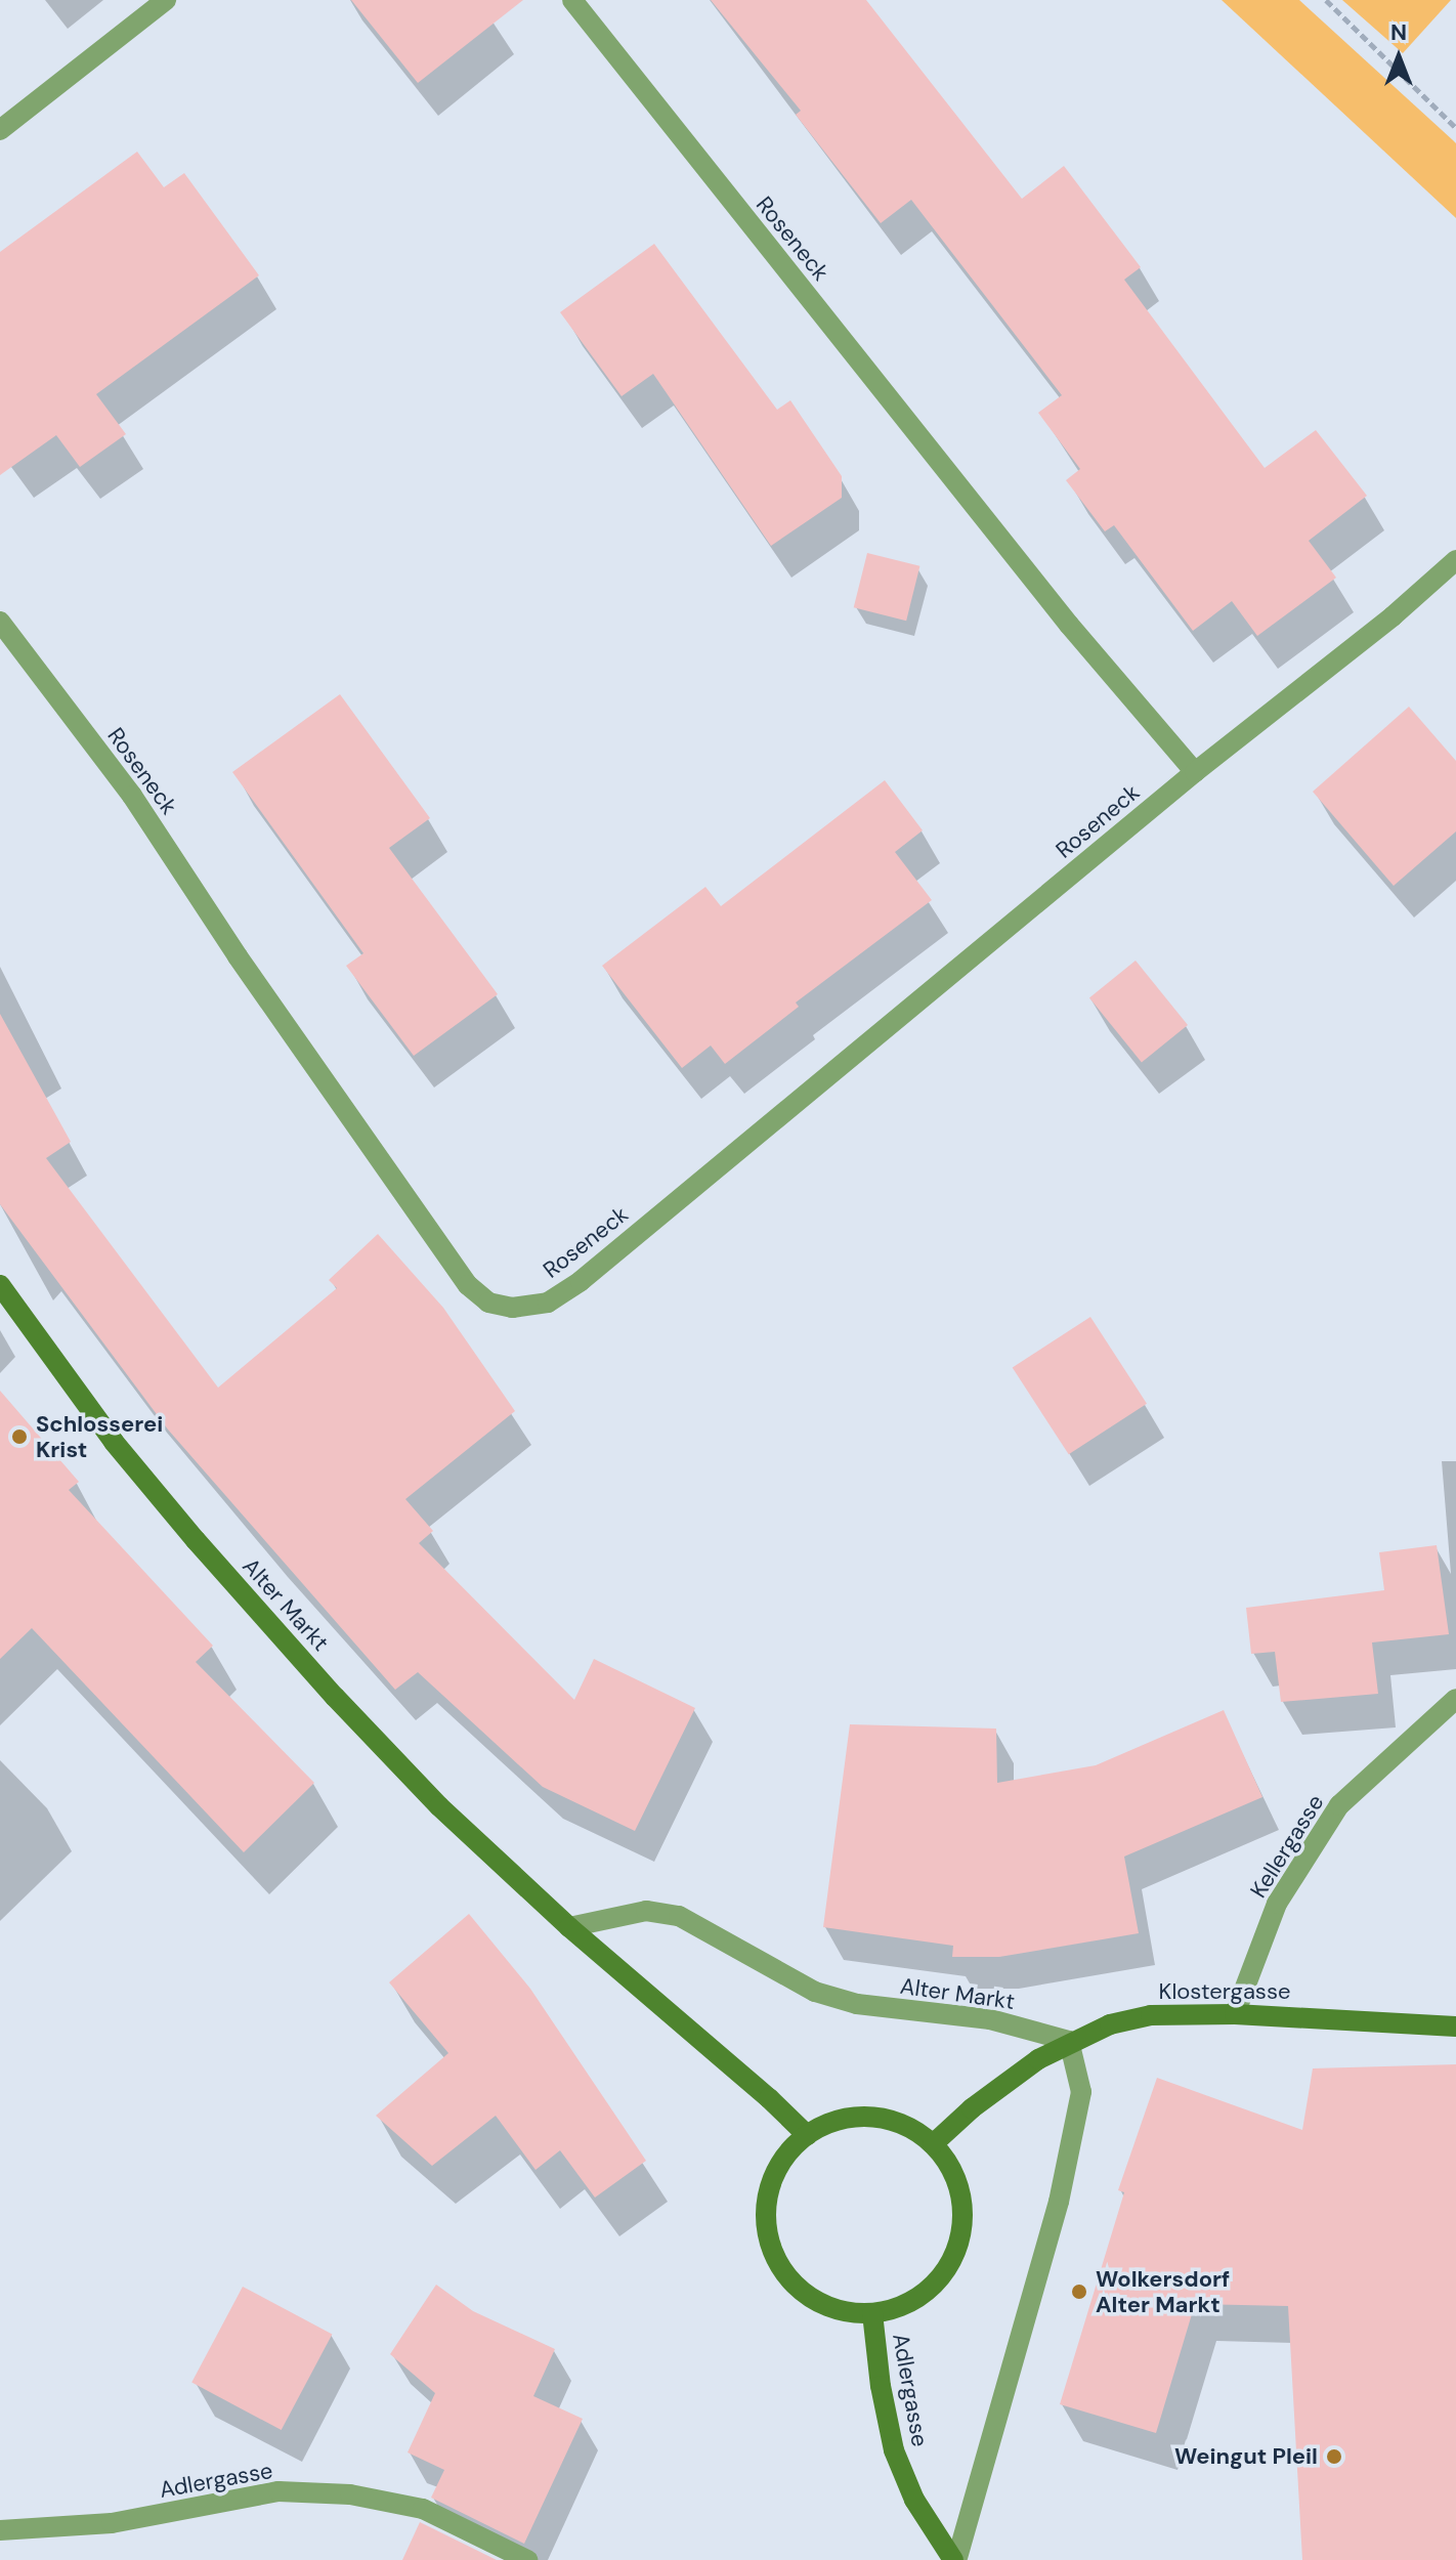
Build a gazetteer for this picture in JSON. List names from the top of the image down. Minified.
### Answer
{"streets":{"main road":["Alter Markt","Klostergasse","Adlergasse"],"street":["Roseneck","Kellergasse"]},"crossings":[["Alter Markt","Klostergasse"],["Alter Markt","Adlergasse"],["Kellergasse","Klostergasse"],["Klostergasse","Adlergasse"]],"places":["Schlosserei Krist","Wolkersdorf Alter Markt","Weingut Pleil"],"north":"top"}
